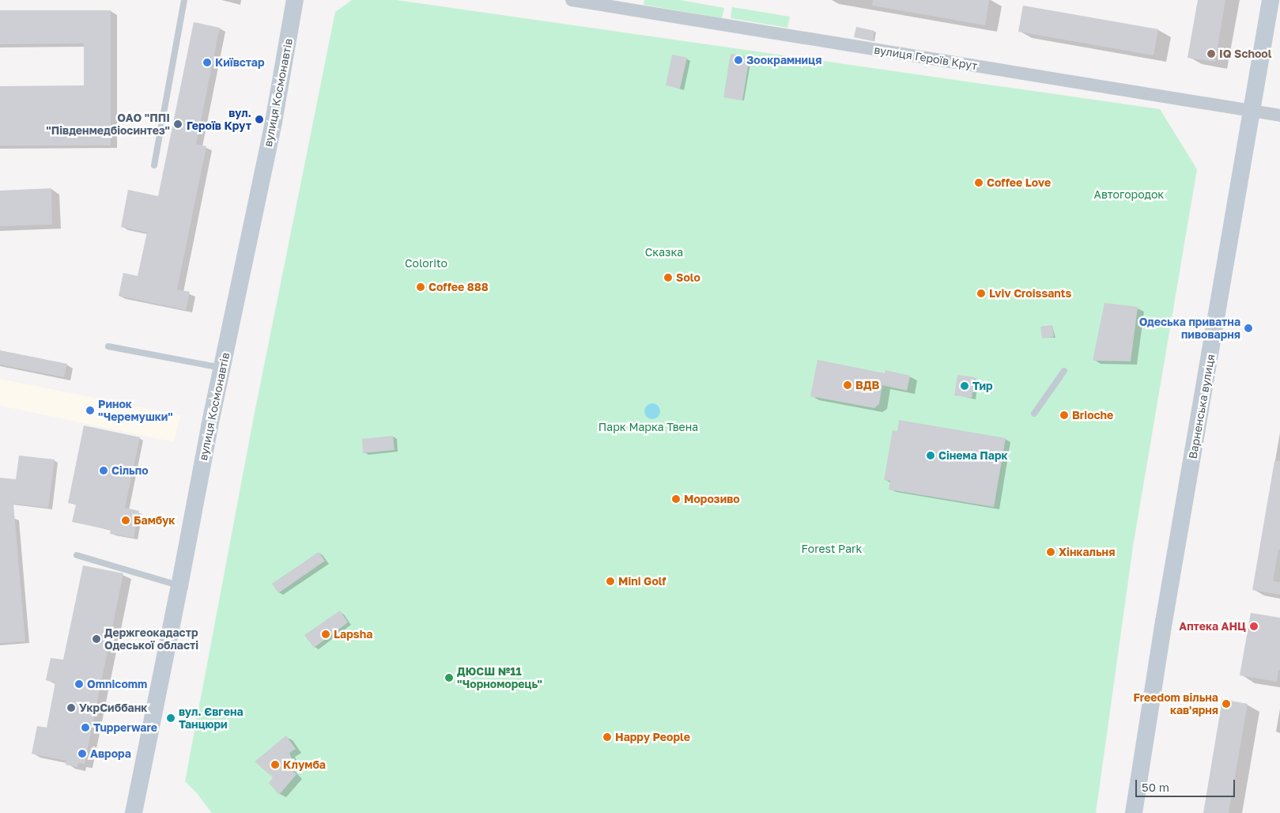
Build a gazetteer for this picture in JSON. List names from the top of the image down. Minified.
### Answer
{"streets":{"main road":["вулиця Космонавтів","Варненська вулиця"],"street":["вулиця Героїв Крут"]},"crossings":[["вулиця Героїв Крут","Варненська вулиця"]],"parks":["Автогородок","Сказка","Colorito","Парк Марка Твена","Forest Park"],"places":["IQ School","Зоокрамниця","Київстар","вул. Героїв Крут","ОАО \"ППІ \"Південмедбіосинтез\"","Coffee Love","Solo","Coffee 888","Lviv Croissants","Одеська приватна пивоварня","ВДВ","Тир","Ринок \"Черемушки\"","Brioche","Сінема Парк","Сільпо","Морозиво","Бамбук","Хінкальня","Mini Golf","Аптека АНЦ","Lapsha","Держгеокадастр Одеської області","ДЮСШ №11 \"Чорноморець\"","Omnicomm","Freedom вільна кав'ярня","УкрСиббанк","вул. Євгена Танцюри","Tupperware","Happy People","Аврора","Клумба"],"scale_bar":"50 m"}
